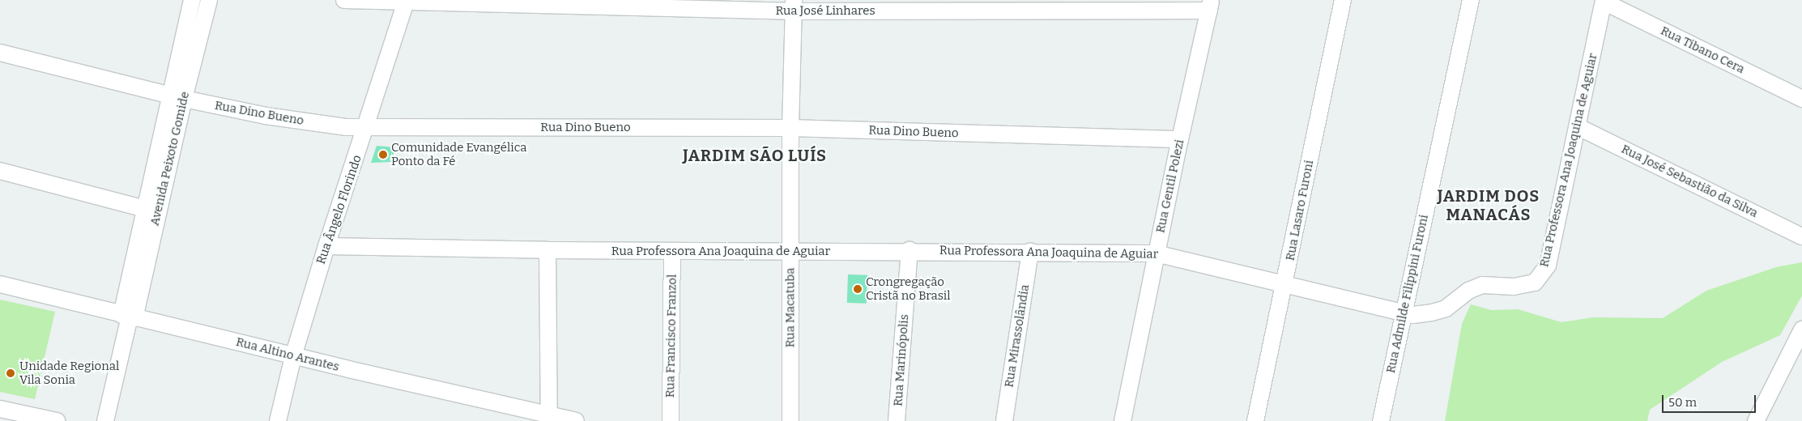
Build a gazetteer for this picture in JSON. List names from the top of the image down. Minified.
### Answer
{"streets":{"street":["Rua José Linhares","Rua Tibano Cera","Rua Dino Bueno","Avenida Peixoto Gomide","Rua Professora Ana Joaquina de Aguiar","Rua José Sebastião da Silva","Rua Gentil Polezi","Rua Ângelo Florindo","Rua Lasaro Furoni","Rua Admilde Filippini Furoni","Rua Macatuba","Rua Francisco Franzol","Rua Mirassolândia","Rua Altino Arantes","Rua Marinópolis"]},"crossings":[["Rua José Linhares","Rua Gentil Polezi"],["Rua José Linhares","Rua Ângelo Florindo"],["Rua José Linhares","Rua Macatuba"],["Rua Tibano Cera","Rua Professora Ana Joaquina de Aguiar"],["Rua Dino Bueno","Avenida Peixoto Gomide"],["Rua Dino Bueno","Rua Gentil Polezi"],["Rua Dino Bueno","Rua Ângelo Florindo"],["Rua Dino Bueno","Rua Macatuba"],["Avenida Peixoto Gomide","Rua Altino Arantes"],["Rua Professora Ana Joaquina de Aguiar","Rua José Sebastião da Silva"],["Rua Professora Ana Joaquina de Aguiar","Rua Gentil Polezi"],["Rua Professora Ana Joaquina de Aguiar","Rua Ângelo Florindo"],["Rua Professora Ana Joaquina de Aguiar","Rua Lasaro Furoni"],["Rua Professora Ana Joaquina de Aguiar","Rua Admilde Filippini Furoni"],["Rua Professora Ana Joaquina de Aguiar","Rua Macatuba"],["Rua Professora Ana Joaquina de Aguiar","Rua Francisco Franzol"],["Rua Professora Ana Joaquina de Aguiar","Rua Mirassolândia"],["Rua Professora Ana Joaquina de Aguiar","Rua Marinópolis"],["Rua Ângelo Florindo","Rua Altino Arantes"]],"districts":["JARDIM SÃO LUÍS","JARDIM DOS MANACÁS"],"places":["Comunidade Evangélica Ponto da Fé","Crongregação Cristã no Brasil","Unidade Regional Vila Sonia"],"scale_bar":"50 m"}
